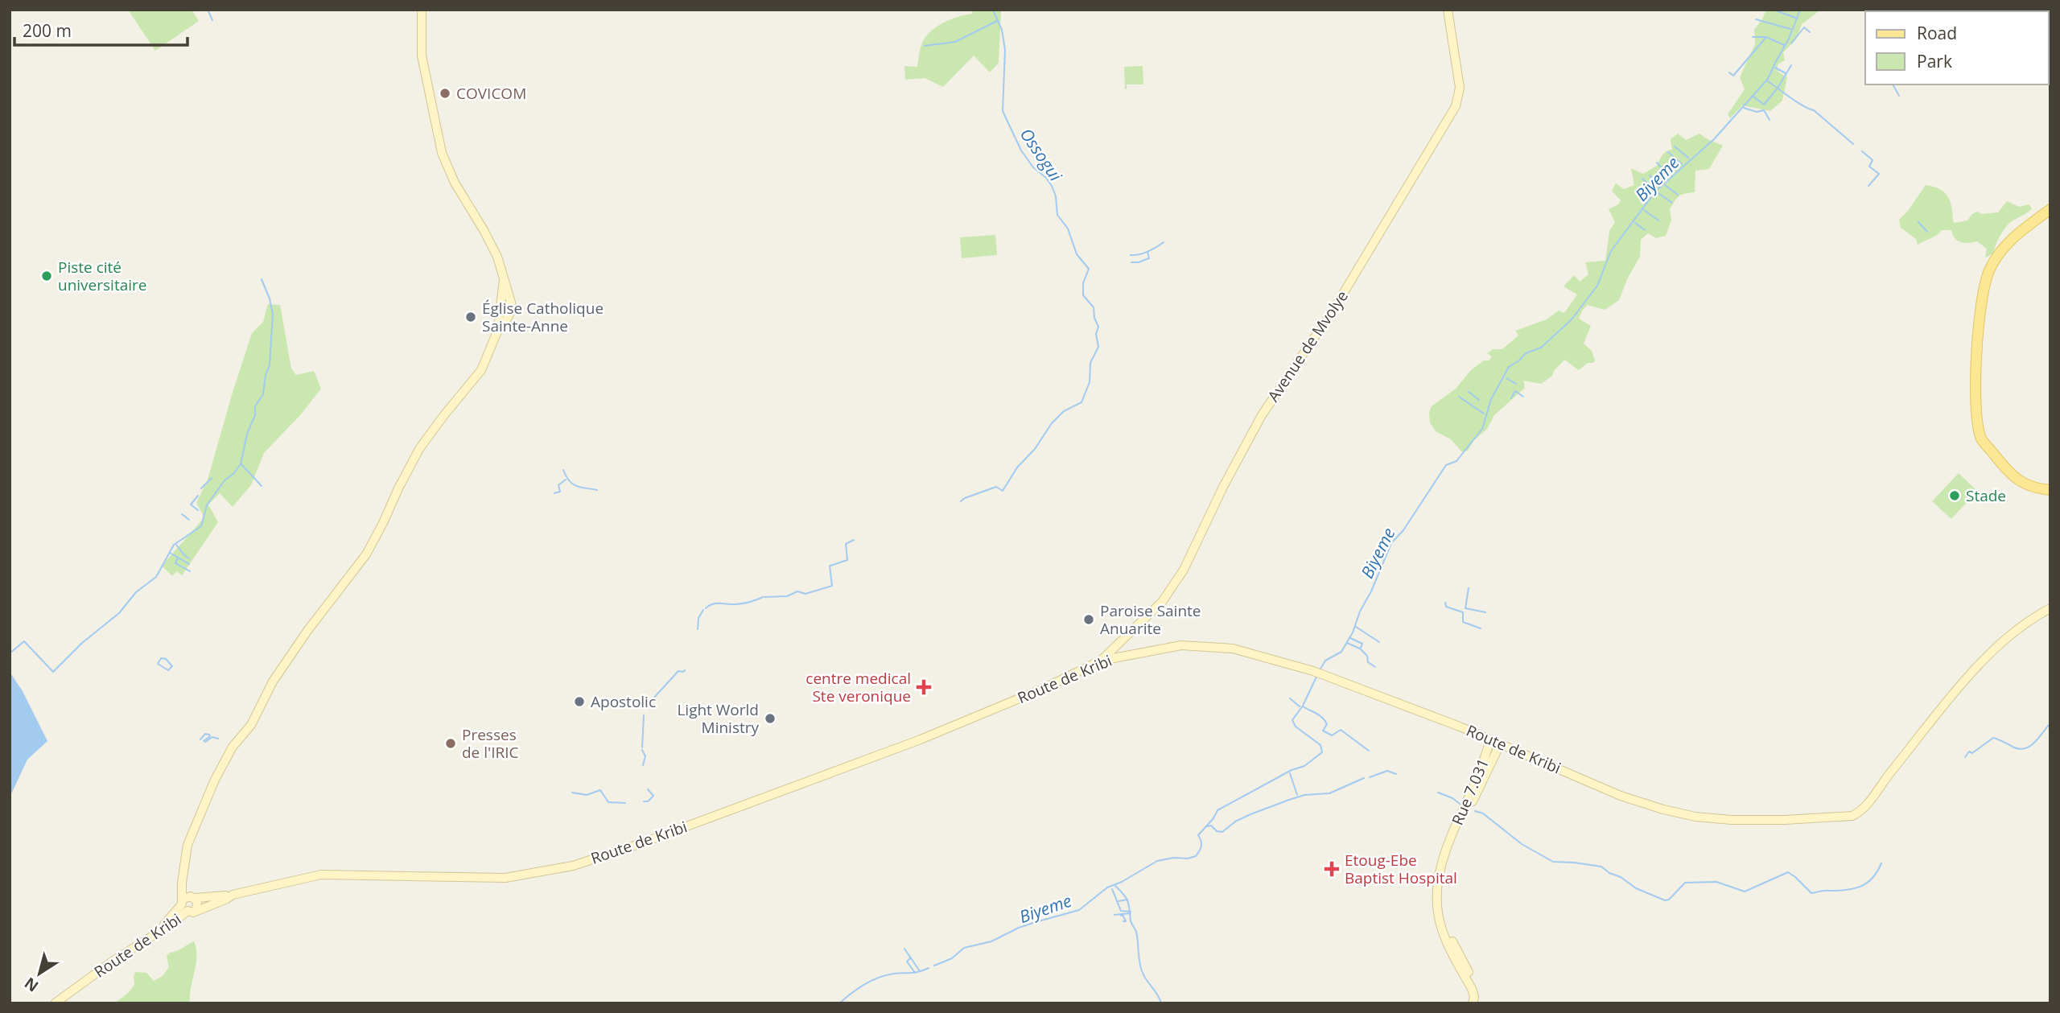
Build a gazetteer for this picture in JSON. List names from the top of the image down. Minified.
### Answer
{"streets":{"main road":["Avenue de Mvolye","Route de Kribi","Rue 7.031"]},"crossings":[["Avenue de Mvolye","Route de Kribi"],["Route de Kribi","Rue 7.031"]],"water":["Ossogui","Biyeme"],"places":{"other":["COVICOM","Piste cité universitaire","Église Catholique Sainte-Anne","Stade","Paroise Sainte Anuarite","Apostolic","Light World Ministry","Presses de l'IRIC"],"health":["centre medical Ste veronique","Etoug-Ebe Baptist Hospital"]},"legend":["Road","Park"],"scale_bar":"200 m","north":"bottom left"}
